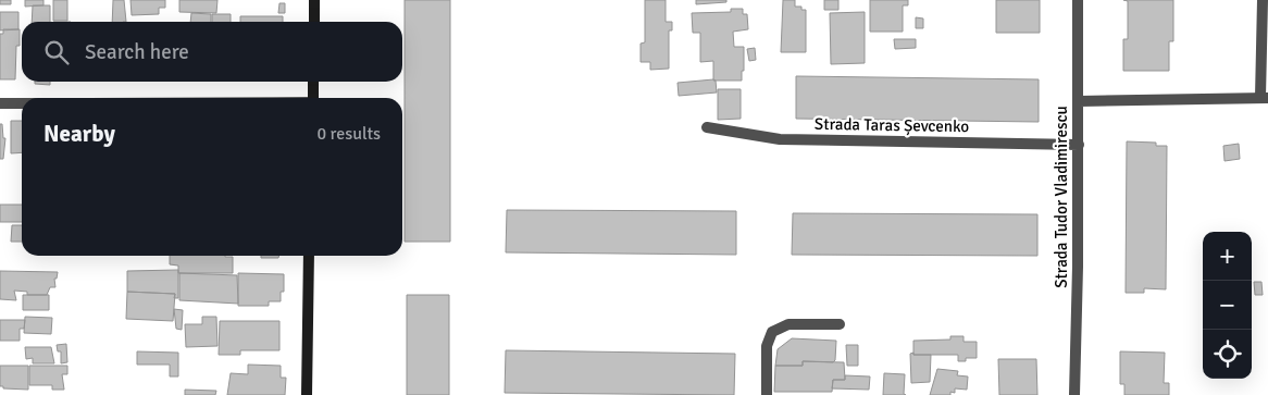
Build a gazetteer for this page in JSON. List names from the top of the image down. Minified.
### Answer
{"streets":{"street":["Strada Taras Șevcenko","Strada Tudor Vladimirescu"]},"crossings":[["Strada Taras Șevcenko","Strada Tudor Vladimirescu"]],"page":{"search":"Search here","heading":["Nearby","0 results"],"map_buttons":["+","−"]}}
